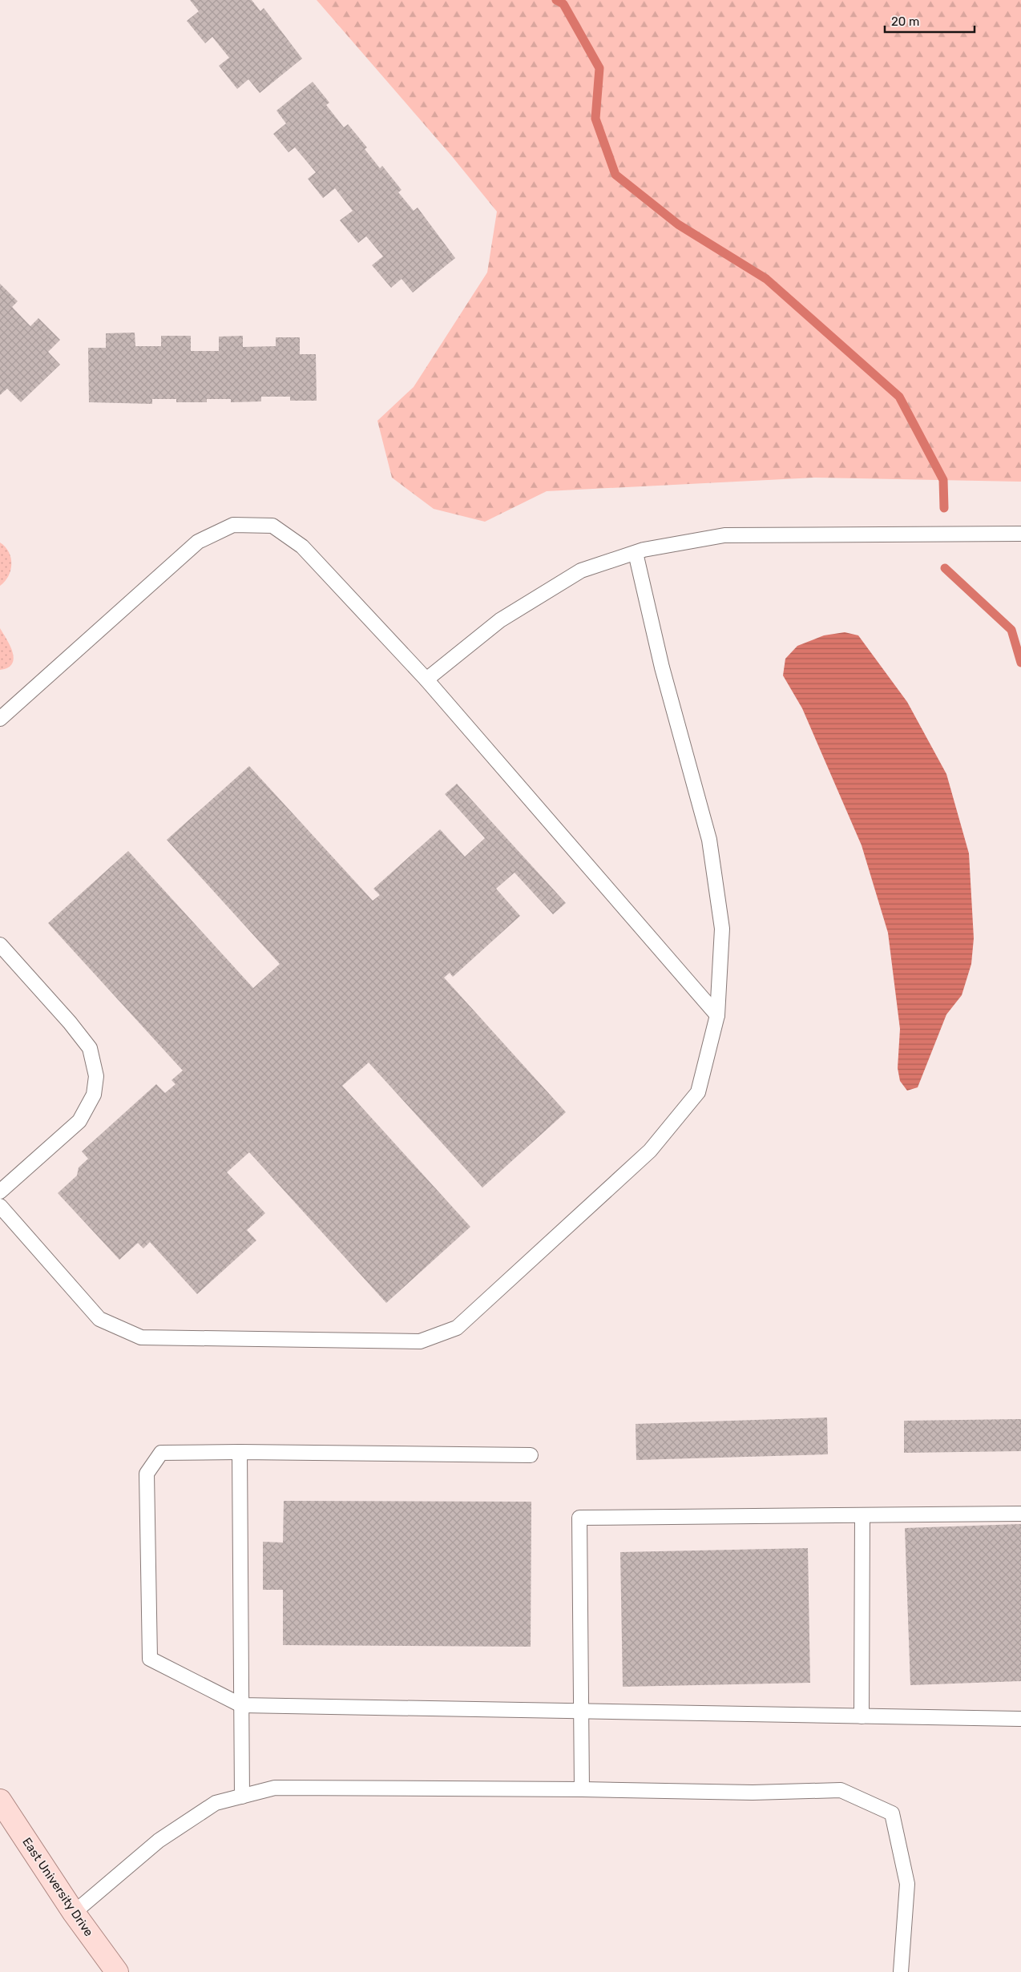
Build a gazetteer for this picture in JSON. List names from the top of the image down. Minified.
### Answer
{"streets":{"main road":["East University Drive"]},"scale_bar":"20 m"}
